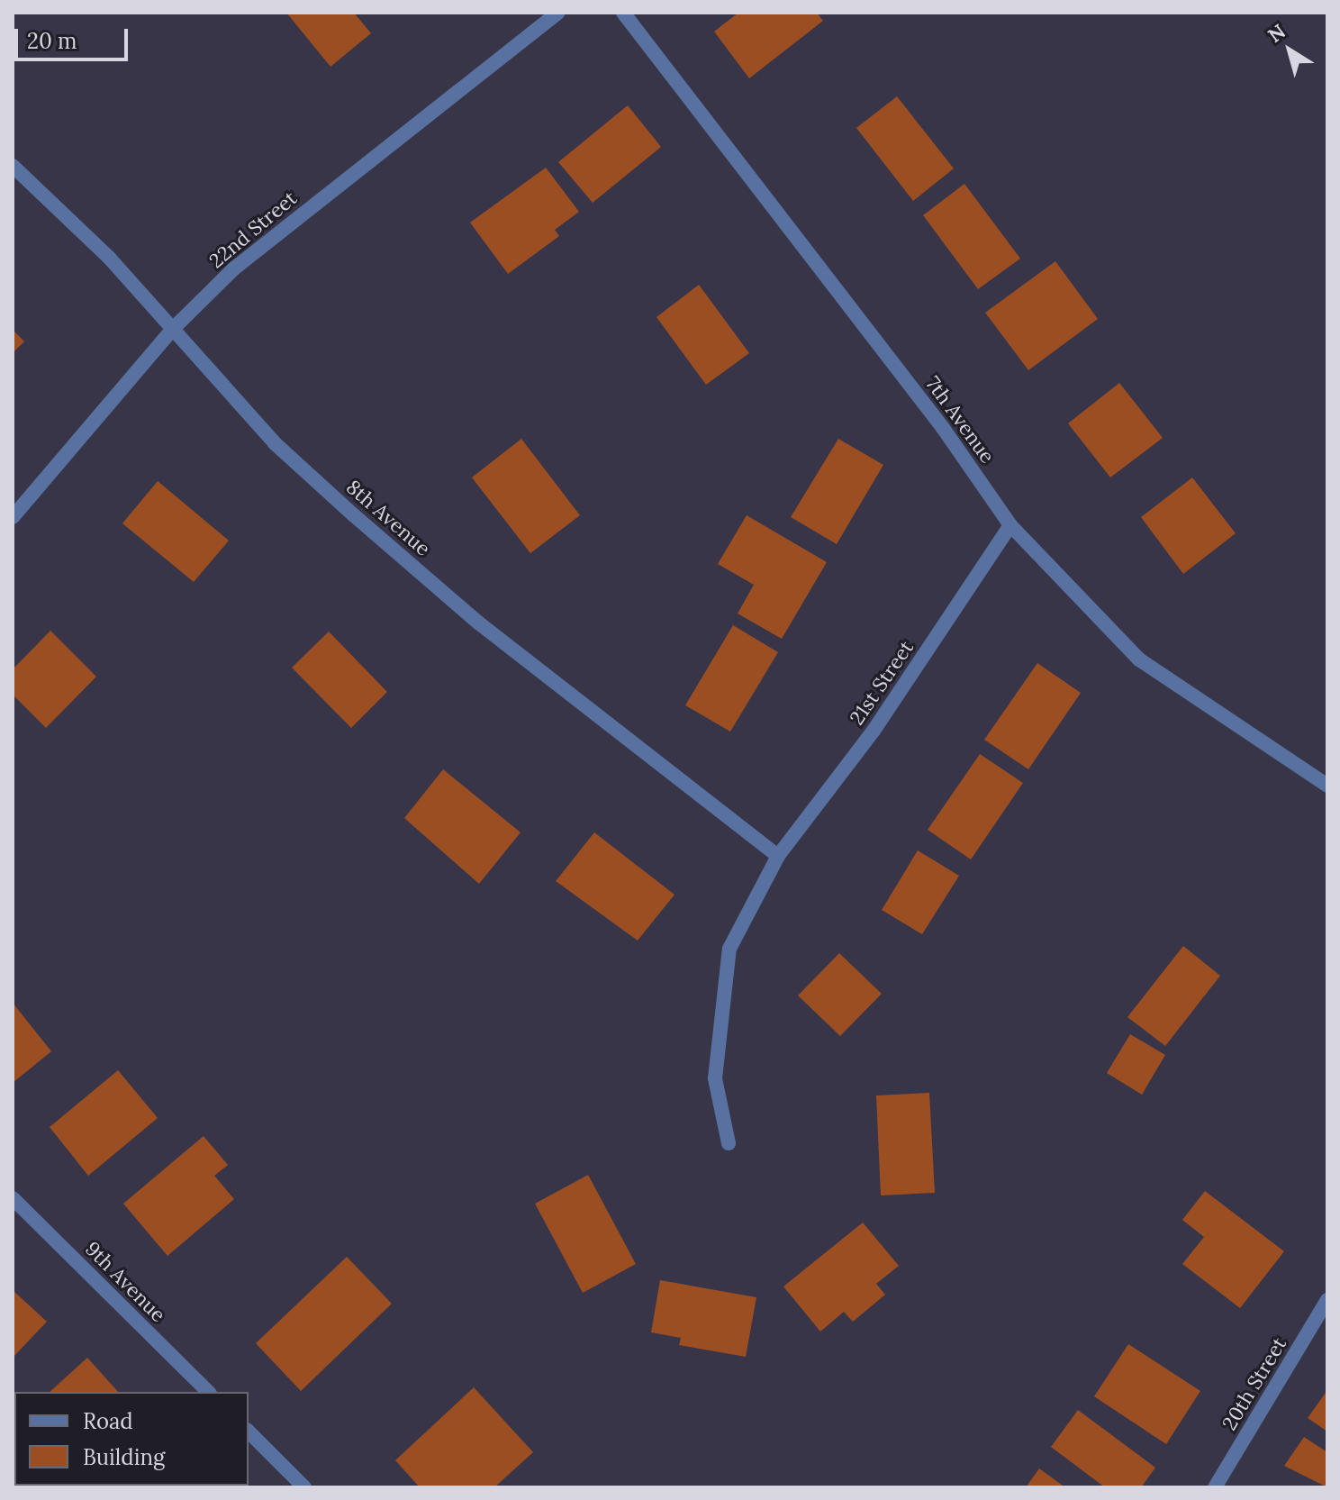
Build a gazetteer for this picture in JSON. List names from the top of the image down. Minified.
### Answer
{"streets":{"street":["22nd Street","7th Avenue","8th Avenue","21st Street","9th Avenue","20th Street"]},"crossings":[["22nd Street","8th Avenue"],["7th Avenue","21st Street"],["8th Avenue","21st Street"]],"legend":["Road","Building"],"scale_bar":"20 m","north":"top left"}
